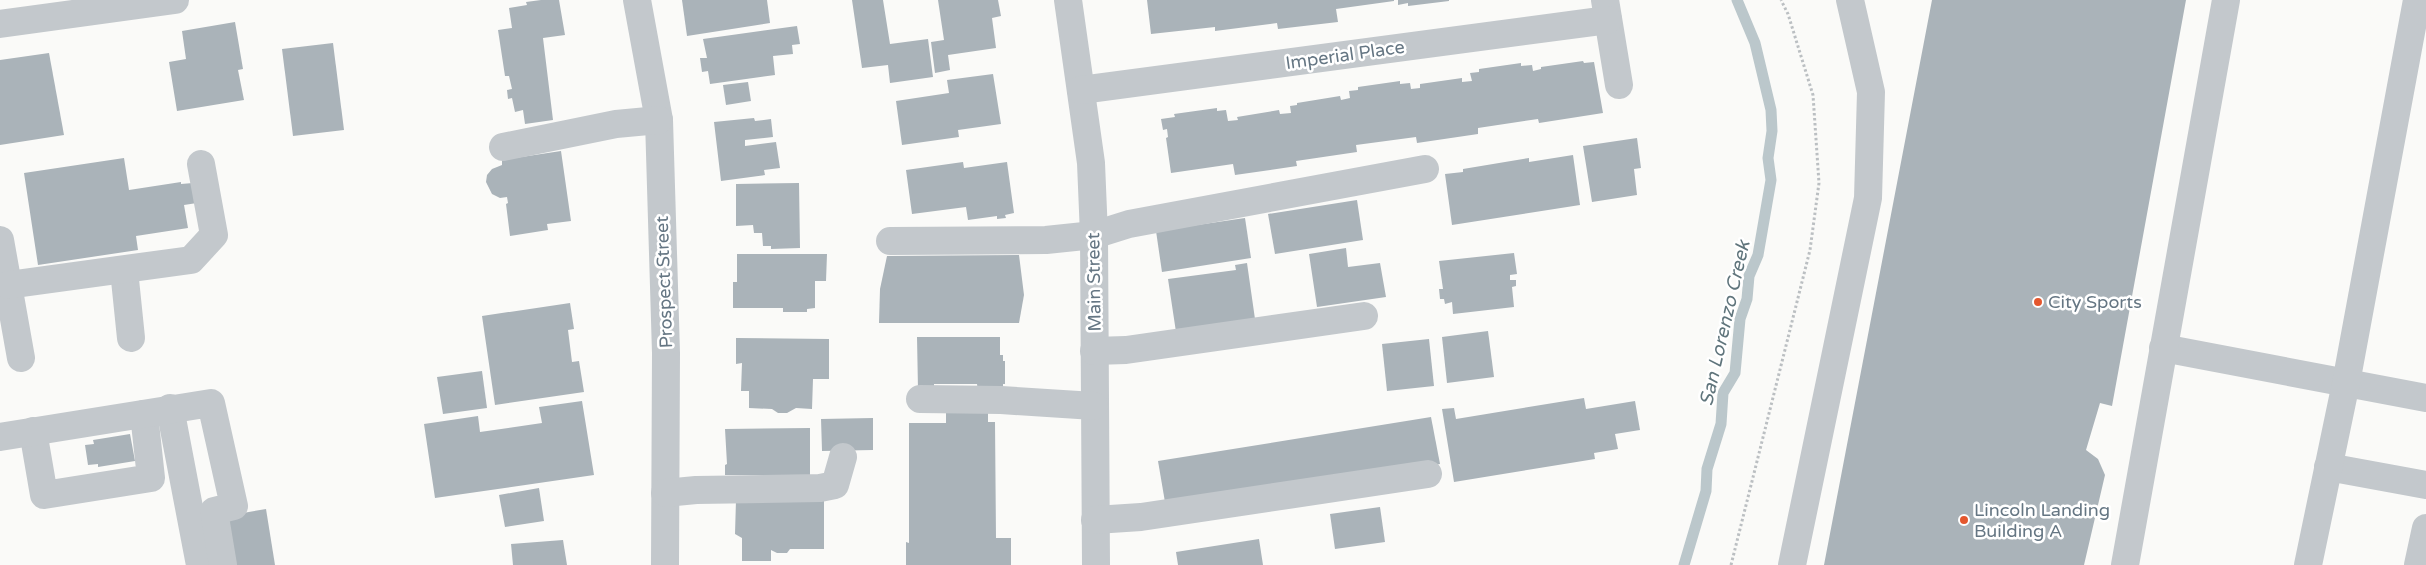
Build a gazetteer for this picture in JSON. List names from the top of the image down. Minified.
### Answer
{"streets":{"street":["Imperial Place","Prospect Street","Main Street"]},"crossings":[["Imperial Place","Main Street"]],"water":["San Lorenzo Creek"],"places":["City Sports","Lincoln Landing Building A"]}
